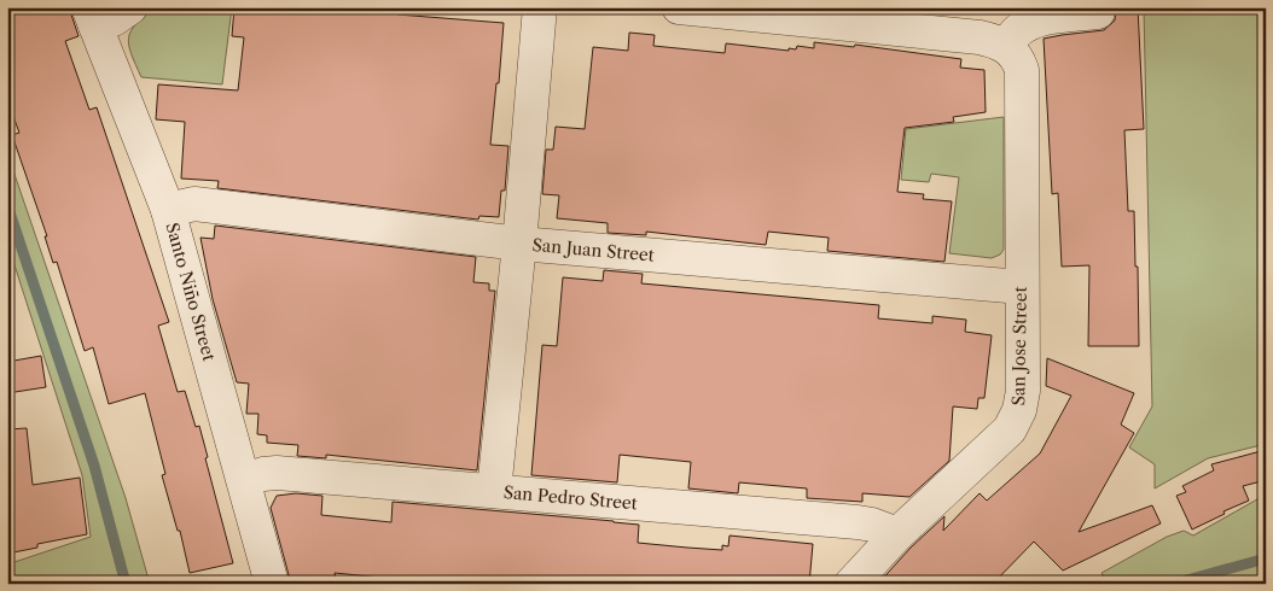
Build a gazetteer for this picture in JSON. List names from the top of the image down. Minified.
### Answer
{"streets":{"street":["San Juan Street","Santo Niño Street","San Jose Street","San Pedro Street"]},"crossings":[["San Juan Street","Santo Niño Street"],["San Juan Street","San Jose Street"],["Santo Niño Street","San Pedro Street"],["San Jose Street","San Pedro Street"]]}
